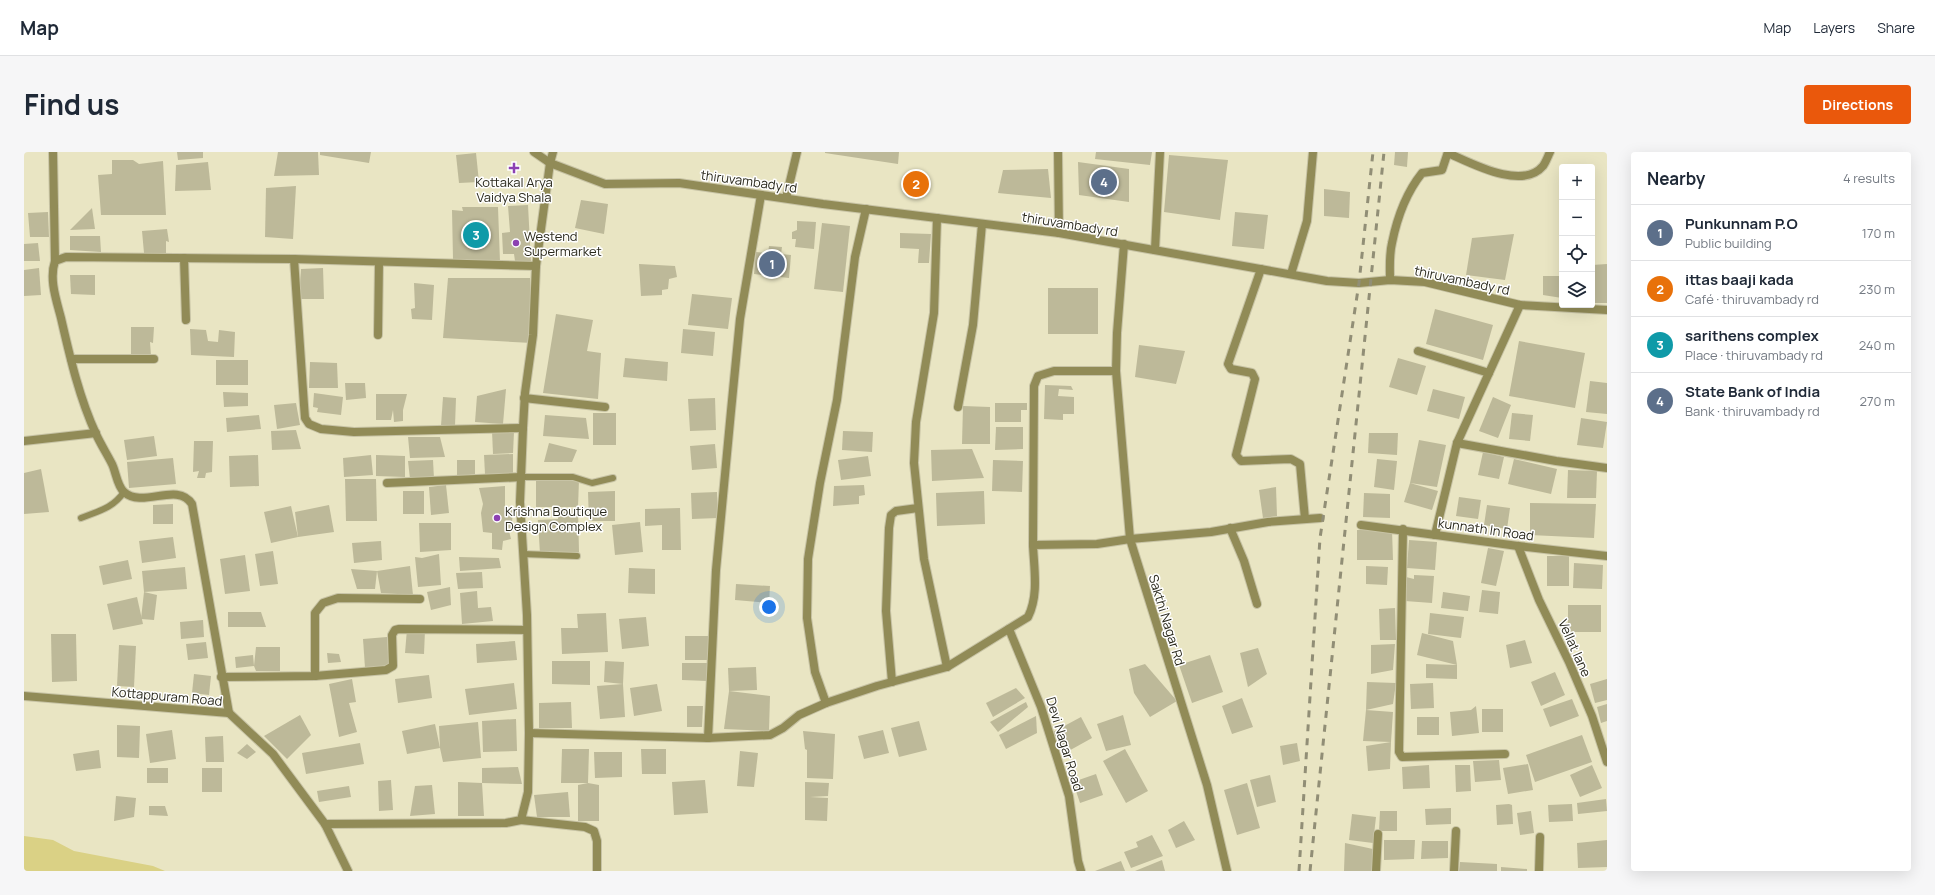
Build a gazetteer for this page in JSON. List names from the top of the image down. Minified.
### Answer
{"streets":{"street":["thiruvambady rd","kunnath ln Road","Sakthi Nagar Rd","Vellat lane","Kottappuram Road","Devi Nagar Road"]},"crossings":[["thiruvambady rd","Sakthi Nagar Rd"],["kunnath ln Road","Vellat lane"]],"places":{"health":["Kottakal Arya Vaidya Shala"],"other":["Westend Supermarket","Krishna Boutique Design Complex"]},"page":{"header":"Map","nav":["Map","Layers","Share"],"title":"Find us","buttons":"Directions","heading":["Nearby","4 results"],"map_buttons":["+","−"],"pins":["4","2","3","1"],"list":[{"mark":"1","name":"Punkunnam P.O","note":"Public building","value":"170 m"},{"mark":"2","name":"ittas baaji kada","note":"Café · thiruvambady rd","value":"230 m"},{"mark":"3","name":"sarithens complex","note":"Place · thiruvambady rd","value":"240 m"},{"mark":"4","name":"State Bank of India","note":"Bank · thiruvambady rd","value":"270 m"}]}}
